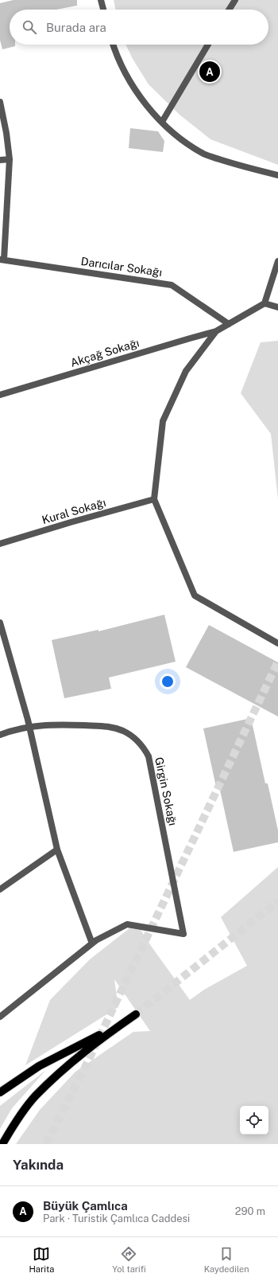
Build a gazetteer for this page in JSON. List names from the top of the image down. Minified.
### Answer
{"streets":{"street":["Darıcılar Sokağı","Akçağ Sokağı","Kural Sokağı","Girgin Sokağı"]},"page":{"search":"Burada ara","pins":"A","heading":"Yakında","list":[{"mark":"A","name":"Büyük Çamlıca","note":"Park · Turistik Çamlıca Caddesi","value":"290 m"}],"nav":["Harita","Yol tarifi","Kaydedilen"]}}
